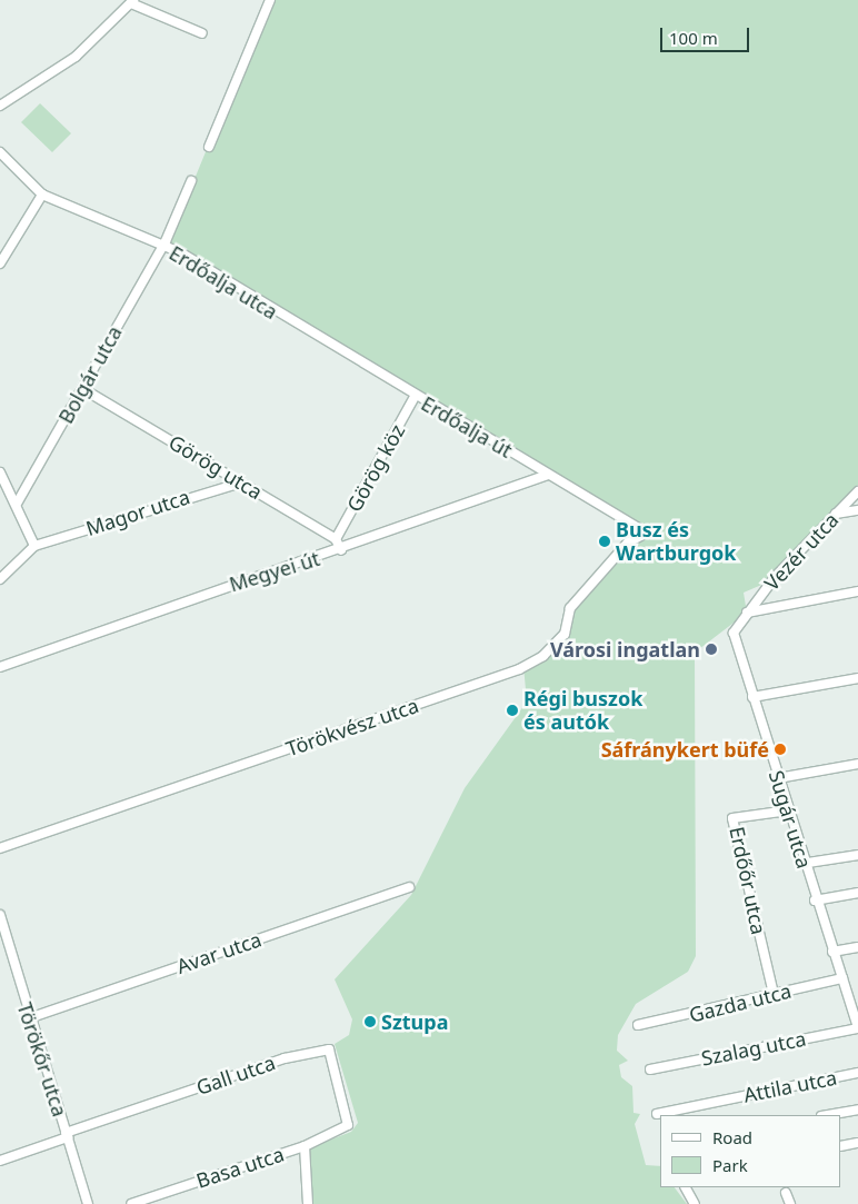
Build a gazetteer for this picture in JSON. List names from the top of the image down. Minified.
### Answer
{"streets":{"street":["Erdőalja utca","Bolgár utca","Erdőalja út","Görög utca","Görög köz","Magor utca","Vezér utca","Megyei út","Törökvész utca","Sugár utca","Erdőőr utca","Avar utca","Gazda utca","Szalag utca","Törökőr utca","Gall utca","Attila utca","Basa utca"]},"crossings":[["Erdőalja utca","Bolgár utca"],["Erdőalja utca","Erdőalja út"],["Bolgár utca","Görög utca"],["Erdőalja út","Görög köz"],["Erdőalja út","Megyei út"],["Erdőalja út","Törökvész utca"],["Görög utca","Görög köz"],["Görög utca","Magor utca"],["Görög utca","Megyei út"],["Vezér utca","Sugár utca"],["Sugár utca","Erdőőr utca"],["Sugár utca","Gazda utca"],["Sugár utca","Szalag utca"],["Erdőőr utca","Gazda utca"],["Avar utca","Törökőr utca"],["Törökőr utca","Gall utca"],["Gall utca","Basa utca"]],"places":["Busz és Wartburgok","Városi ingatlan","Régi buszok és autók","Sáfránykert büfé","Sztupa"],"legend":["Road","Park"],"scale_bar":"100 m"}
